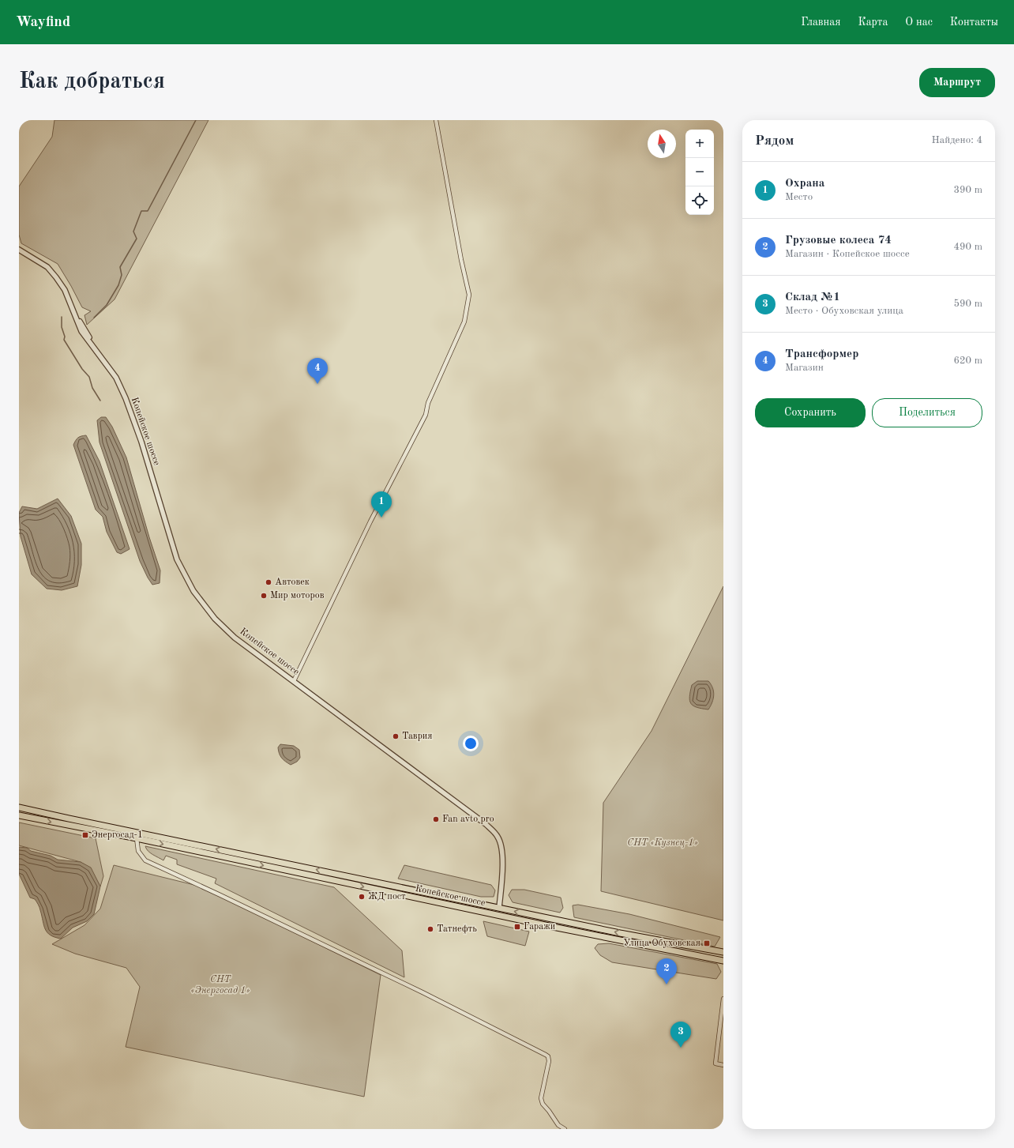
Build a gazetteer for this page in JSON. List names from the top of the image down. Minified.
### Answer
{"streets":{"main road":["Копейское шоссе"]},"parks":["СНТ «Кузнец-1»","СНТ «Энергосад 1»"],"places":{"other":["Автовек","Мир моторов","Таврия","Fan avto pro","ЖД пост","Татнефть"],"transit":["Энергосад-1","Гаражи","Улица Обуховская"]},"north":"top","page":{"header":"Wayfind","nav":["Главная","Карта","О нас","Контакты"],"buttons":["Маршрут",["Сохранить","Поделиться"]],"title":"Как добраться","heading":["Рядом","Найдено: 4"],"map_buttons":["+","−"],"list":[{"mark":"1","name":"Охрана","note":"Место","value":"390 m"},{"mark":"2","name":"Грузовые колеса 74","note":"Магазин · Копейское шоссе","value":"490 m"},{"mark":"3","name":"Склад №1","note":"Место · Обуховская улица","value":"590 m"},{"mark":"4","name":"Трансформер","note":"Магазин","value":"620 m"}],"pins":["4","1","2","3"]}}
